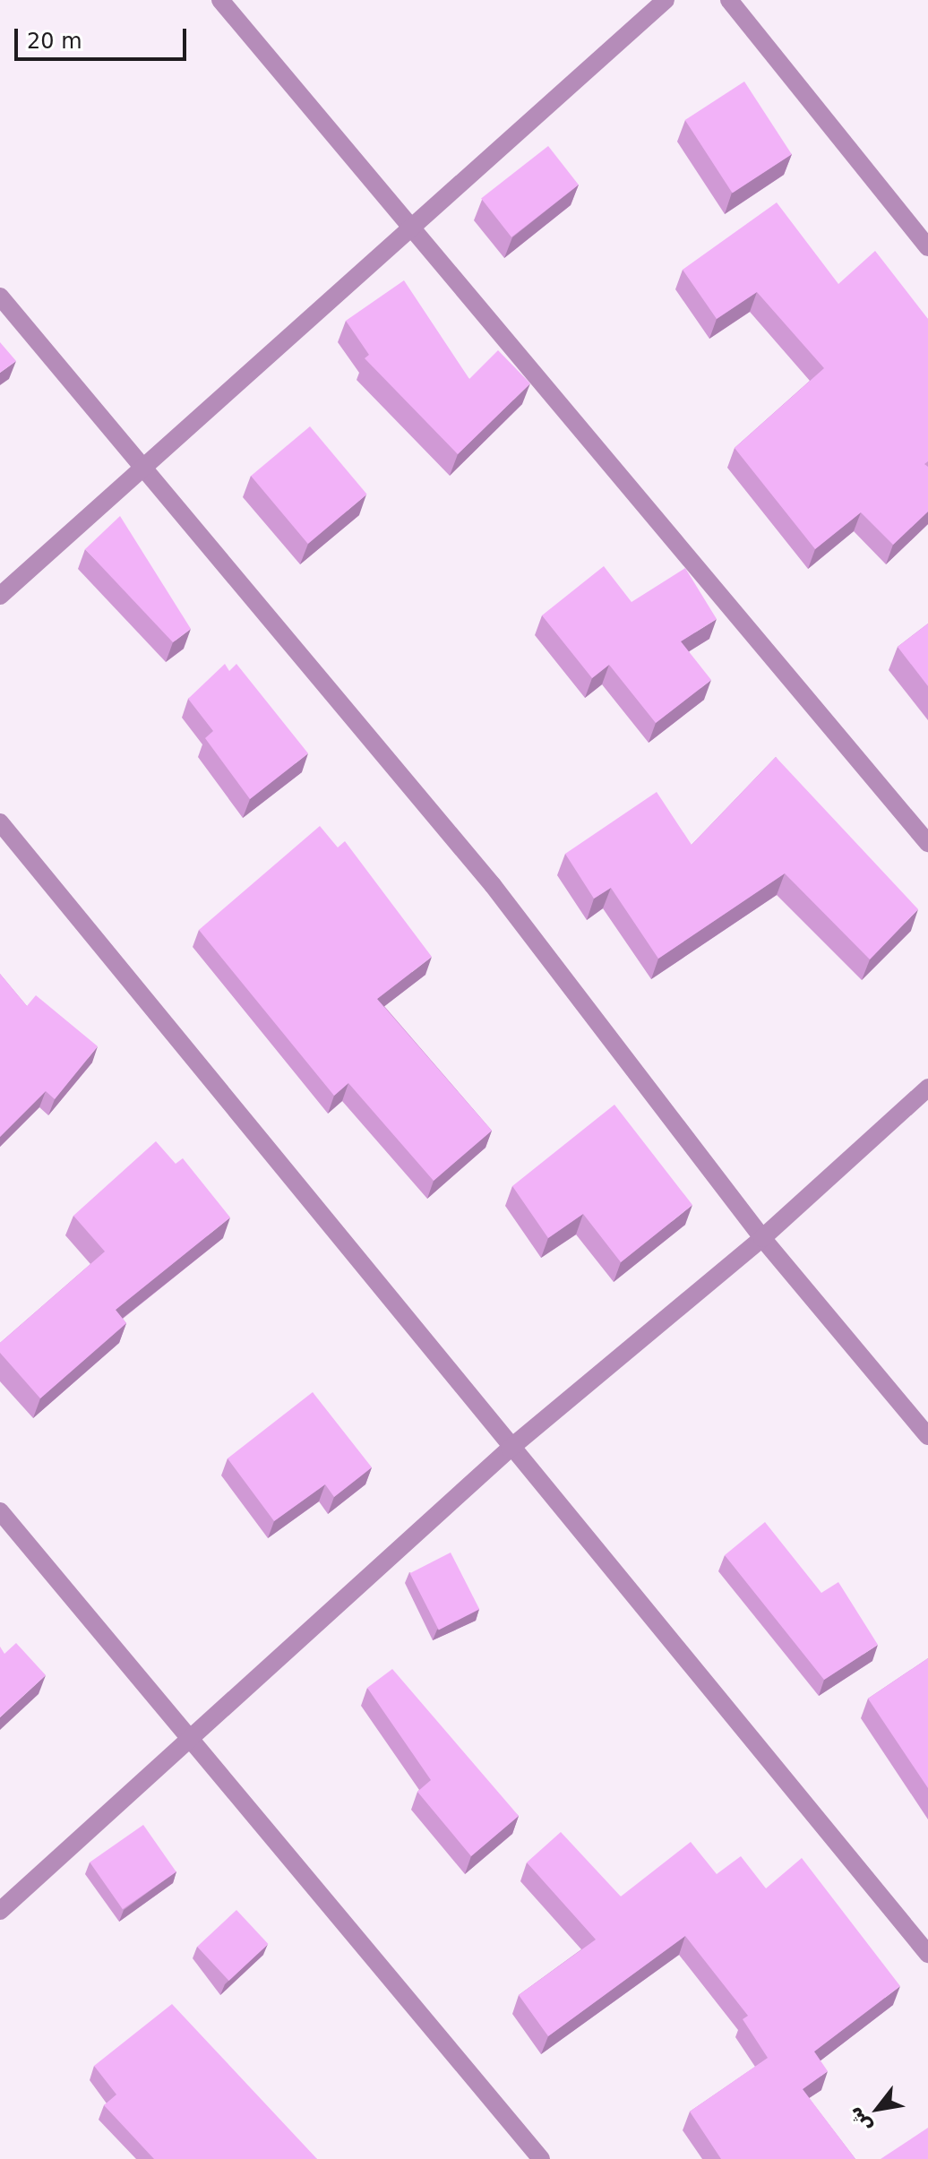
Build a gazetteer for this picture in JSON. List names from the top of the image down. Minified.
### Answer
{"scale_bar":"20 m","north":"bottom left"}
